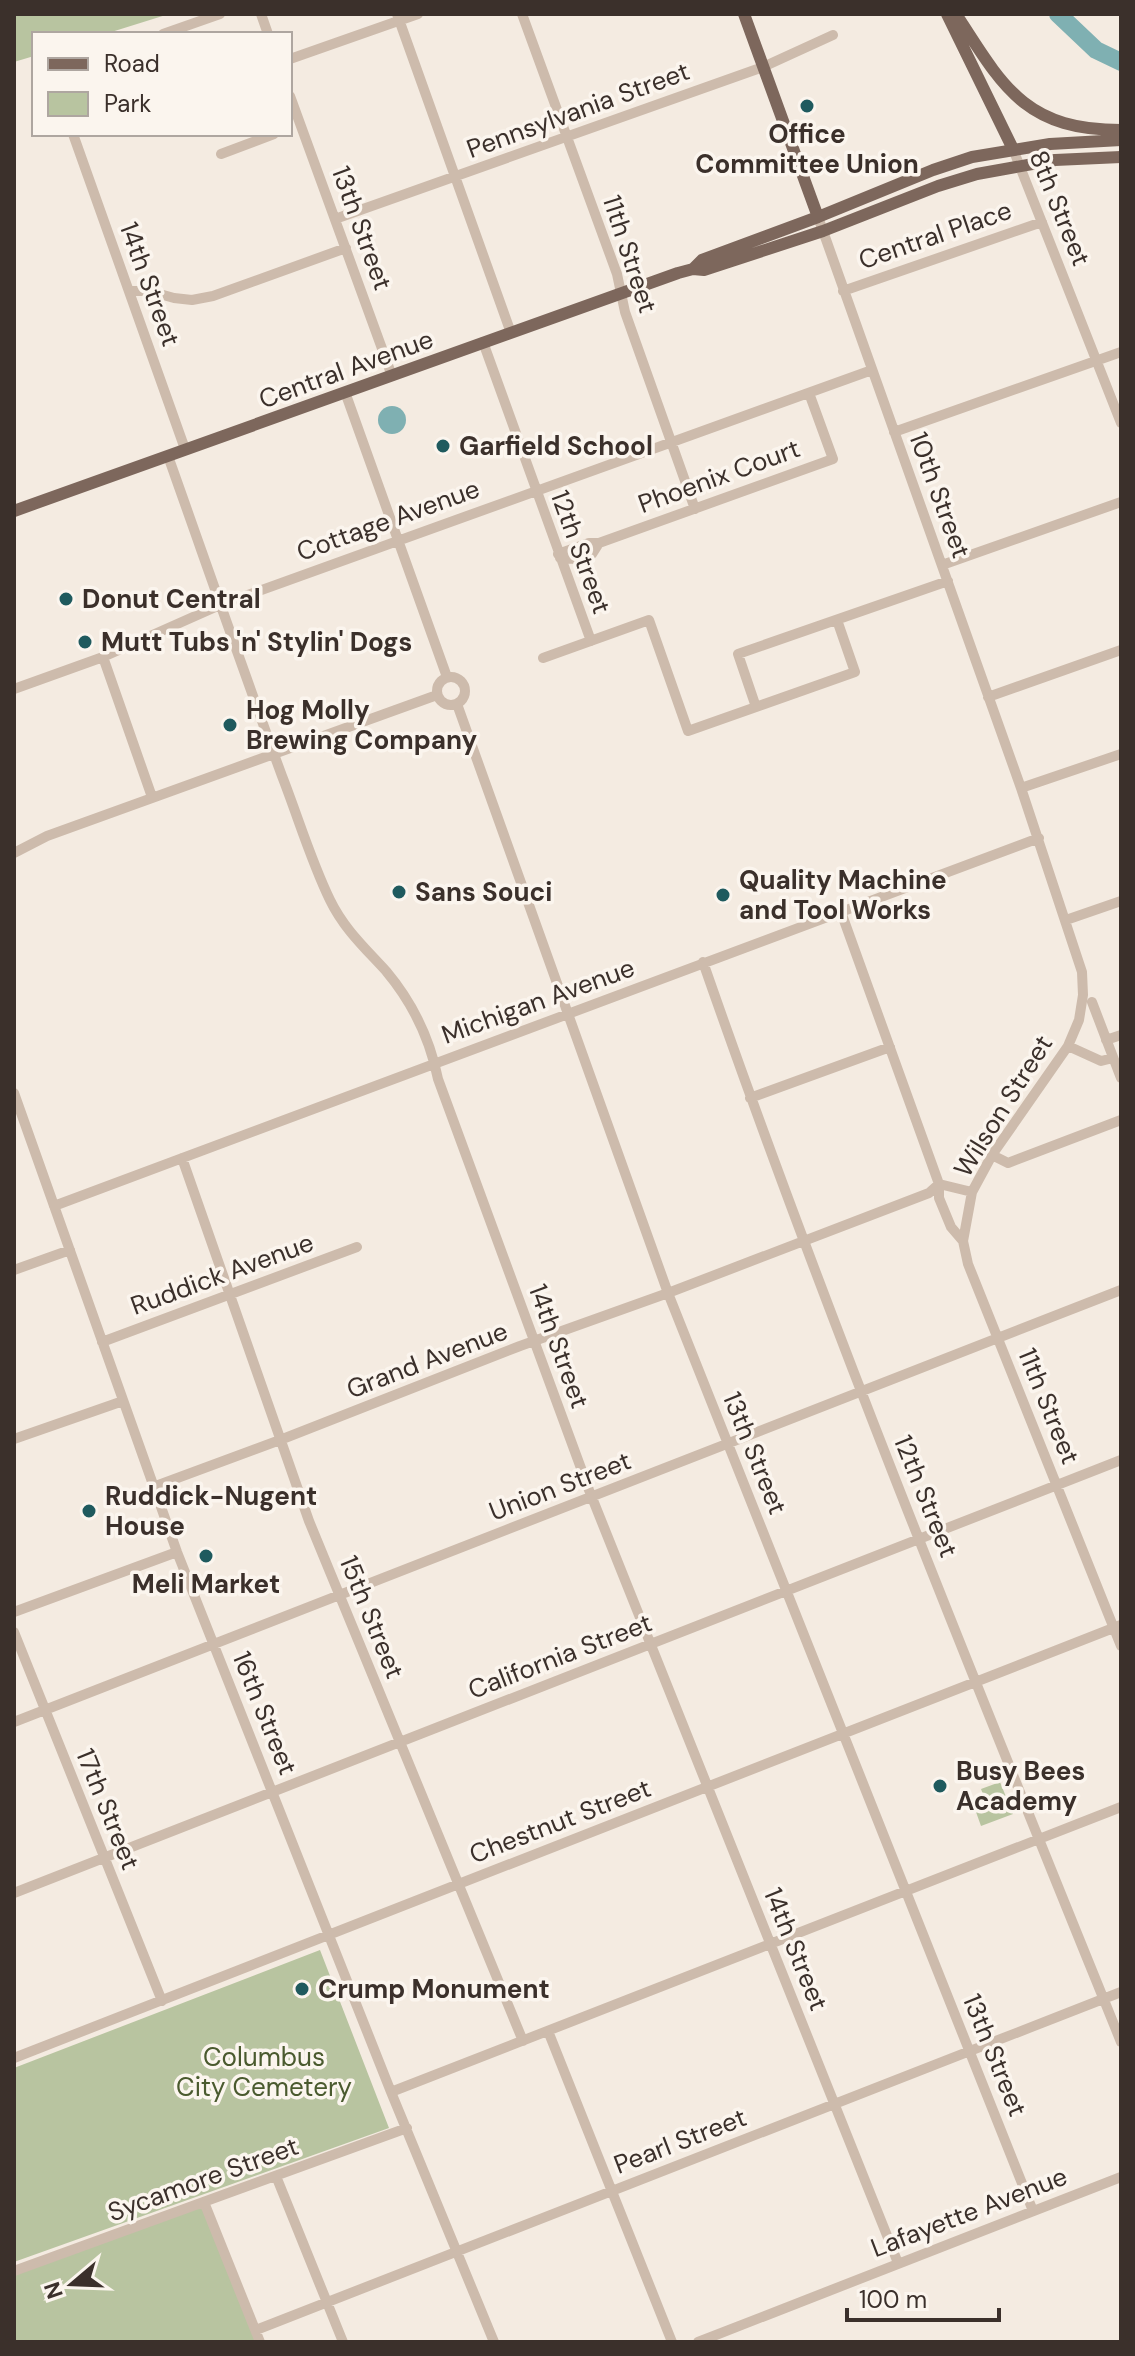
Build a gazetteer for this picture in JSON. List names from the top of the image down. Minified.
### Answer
{"streets":{"main road":["8th Street","Central Avenue","10th Street"],"street":["Pennsylvania Street","13th Street","Central Place","11th Street","14th Street","Phoenix Court","Cottage Avenue","12th Street","Michigan Avenue","Wilson Street","Ruddick Avenue","Grand Avenue","Union Street","15th Street","California Street","16th Street","17th Street","Chestnut Street","Pearl Street","Sycamore Street","Lafayette Avenue"]},"crossings":[["Pennsylvania Street","13th Street"],["Pennsylvania Street","11th Street"],["Pennsylvania Street","10th Street"],["8th Street","Central Place"],["8th Street","Central Avenue"],["13th Street","Central Avenue"],["13th Street","Michigan Avenue"],["13th Street","Grand Avenue"],["13th Street","Union Street"],["13th Street","California Street"],["13th Street","Chestnut Street"],["13th Street","Pearl Street"],["13th Street","Lafayette Avenue"],["Central Place","10th Street"],["11th Street","Central Avenue"],["11th Street","Phoenix Court"],["11th Street","Cottage Avenue"],["11th Street","Michigan Avenue"],["11th Street","Wilson Street"],["11th Street","Grand Avenue"],["11th Street","Union Street"],["11th Street","California Street"],["11th Street","Chestnut Street"],["14th Street","Central Avenue"],["14th Street","Cottage Avenue"],["14th Street","Michigan Avenue"],["14th Street","Grand Avenue"],["14th Street","Union Street"],["14th Street","California Street"],["14th Street","Chestnut Street"],["14th Street","Pearl Street"],["14th Street","Lafayette Avenue"],["Central Avenue","10th Street"],["Central Avenue","12th Street"],["Phoenix Court","Cottage Avenue"],["Phoenix Court","12th Street"],["10th Street","Cottage Avenue"],["10th Street","Michigan Avenue"],["10th Street","Wilson Street"],["Cottage Avenue","12th Street"],["12th Street","Michigan Avenue"],["12th Street","Grand Avenue"],["12th Street","Union Street"],["12th Street","California Street"],["12th Street","Chestnut Street"],["12th Street","Pearl Street"],["Michigan Avenue","15th Street"],["Michigan Avenue","16th Street"],["Ruddick Avenue","15th Street"],["Ruddick Avenue","16th Street"],["Grand Avenue","15th Street"],["Grand Avenue","16th Street"],["Union Street","15th Street"],["Union Street","16th Street"],["Union Street","17th Street"],["15th Street","California Street"],["15th Street","Chestnut Street"],["California Street","16th Street"],["California Street","17th Street"],["16th Street","Chestnut Street"],["16th Street","Pearl Street"],["16th Street","Sycamore Street"],["17th Street","Chestnut Street"]],"parks":["Columbus City Cemetery"],"places":["Office Committee Union","Garfield School","Donut Central","Mutt Tubs 'n' Stylin' Dogs","Hog Molly Brewing Company","Sans Souci","Quality Machine and Tool Works","Ruddick-Nugent House","Meli Market","Busy Bees Academy","Crump Monument"],"legend":["Road","Park"],"scale_bar":"100 m","north":"left"}
